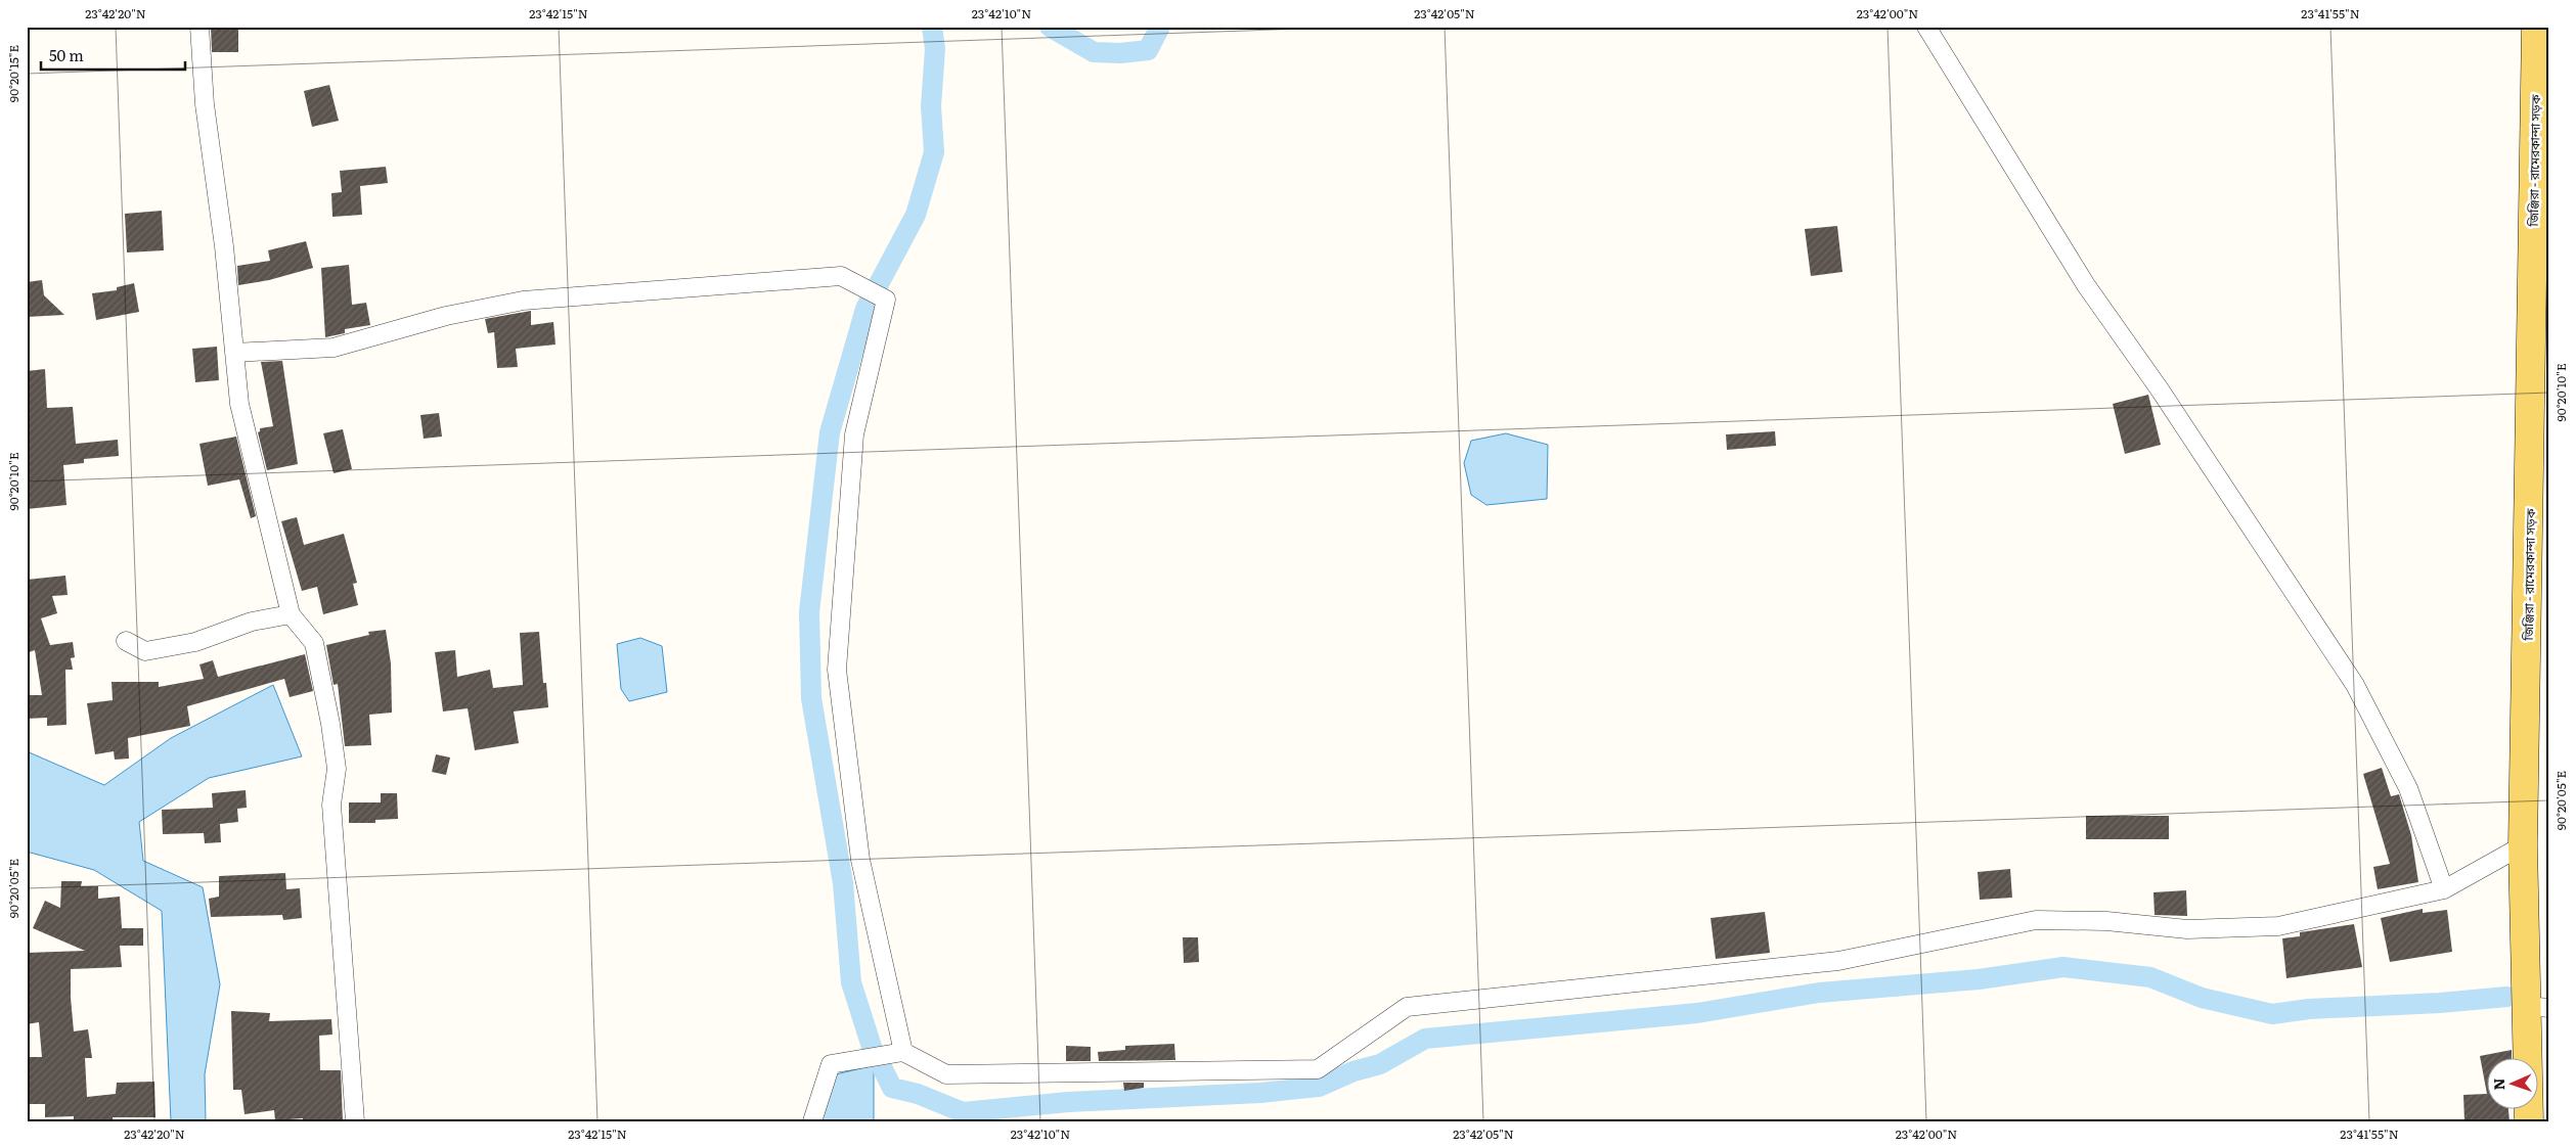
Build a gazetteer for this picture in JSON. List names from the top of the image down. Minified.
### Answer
{"streets":{"main road":["জিঞ্জিরা - রামেরকান্দা সড়ক"]},"scale_bar":"50 m","north":"left","coordinates":["23°42'20\"N","23°42'15\"N","23°42'10\"N","23°42'05\"N","23°42'00\"N","23°41'55\"N","90°20'15\"E","90°20'10\"E","90°20'05\"E"]}
